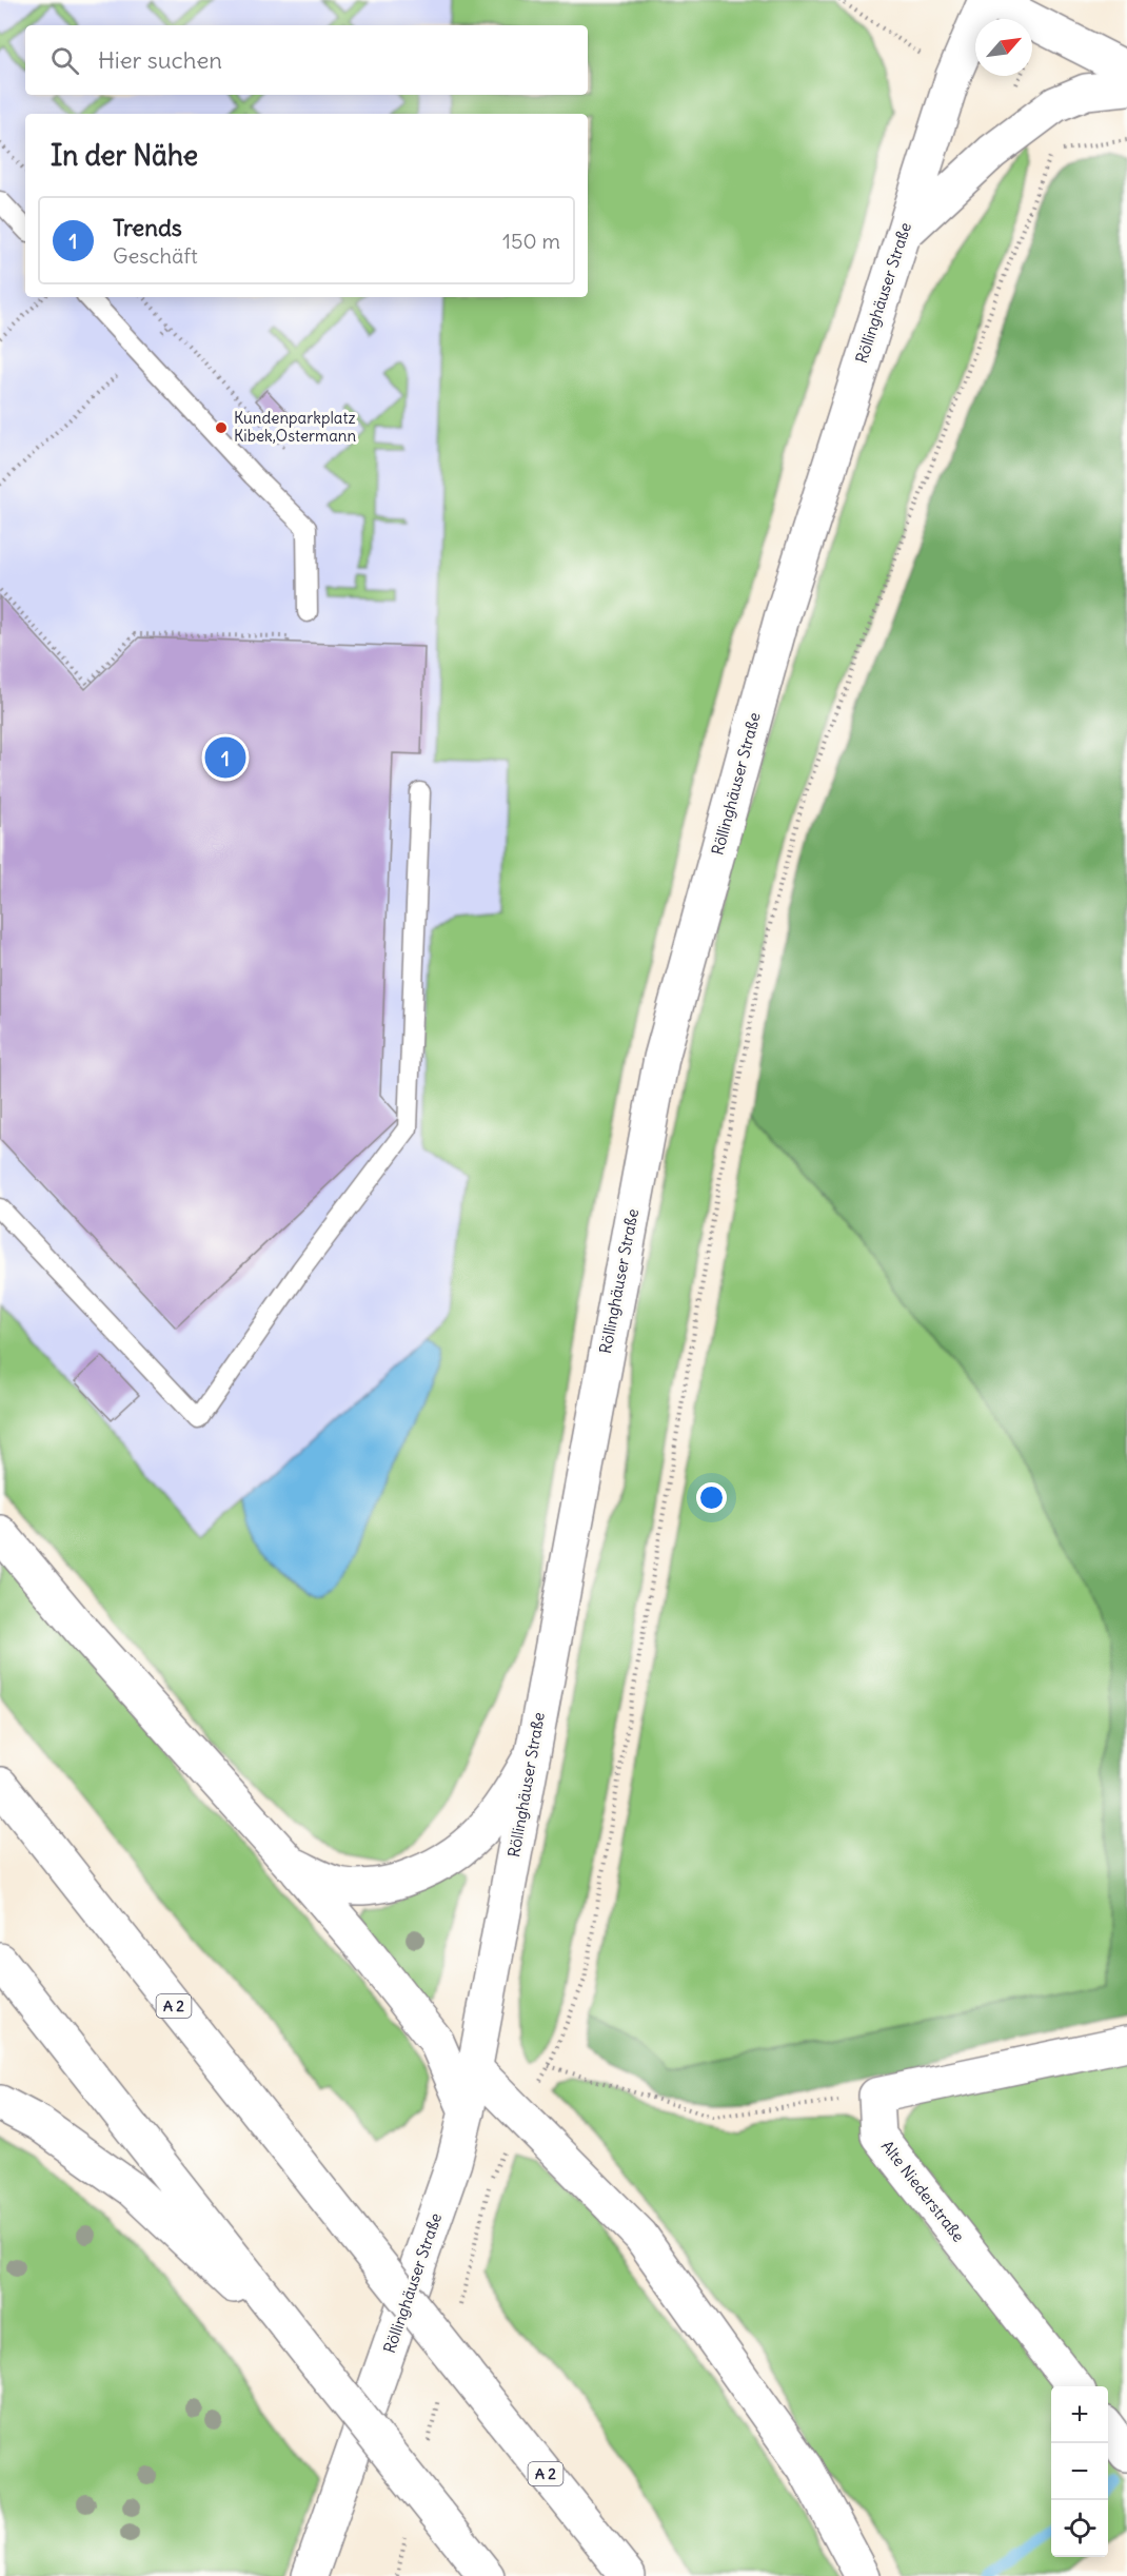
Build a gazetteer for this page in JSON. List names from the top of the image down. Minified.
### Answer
{"streets":{"main road":["Röllinghäuser Straße","A 2","Alte Niederstraße"]},"places":["Kundenparkplatz Kibek,Ostermann"],"north":"top right","page":{"search":"Hier suchen","heading":"In der Nähe","list":[{"mark":"1","name":"Trends","note":"Geschäft","value":"150 m"}],"pins":"1","map_buttons":["+","−"]}}
